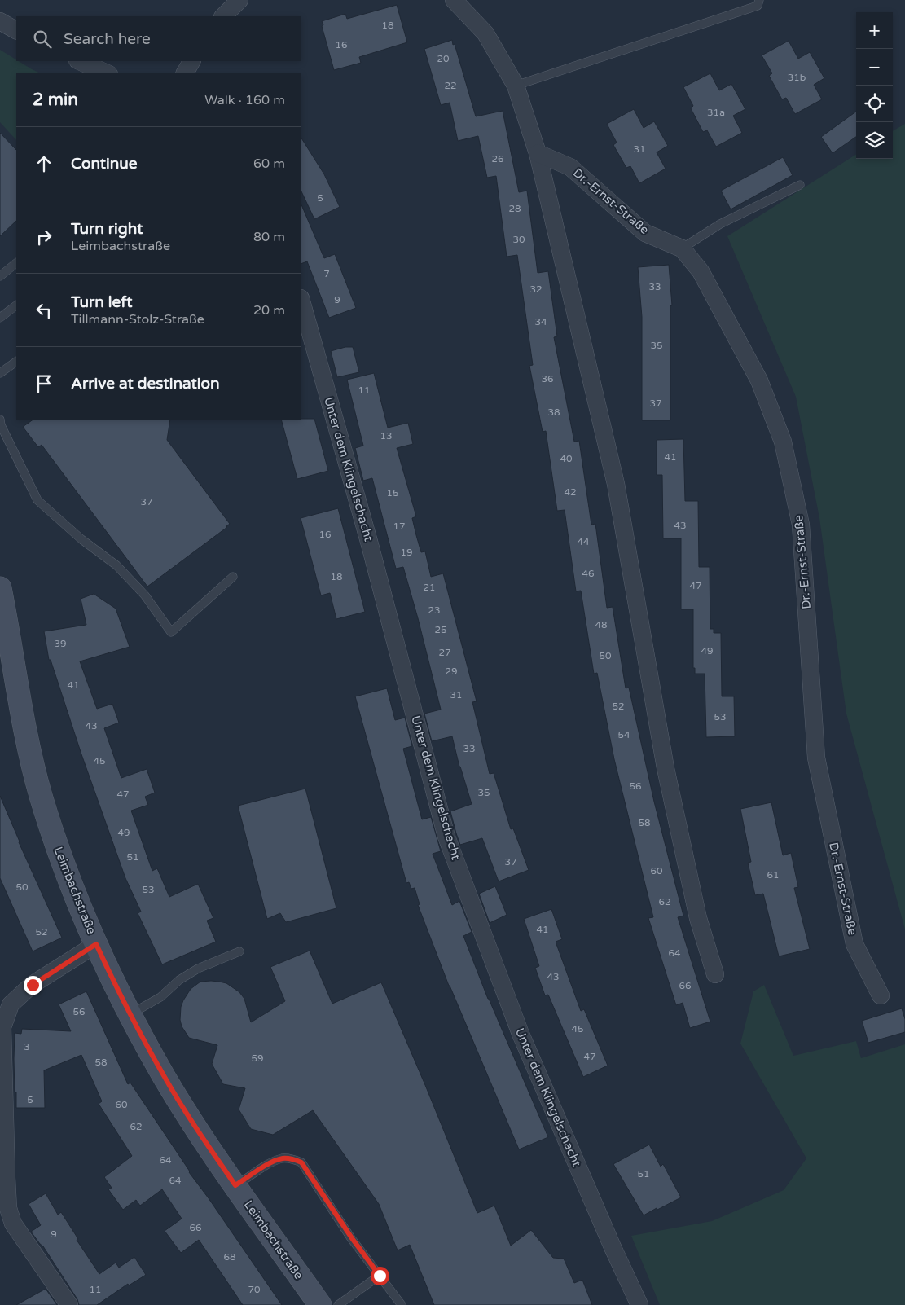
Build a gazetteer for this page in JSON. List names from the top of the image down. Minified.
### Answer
{"streets":{"main road":["Leimbachstraße"],"street":["Dr.-Ernst-Straße","Unter dem Klingelschacht"]},"house_numbers":["18","16","20","31b","22","31a","31","26","5","28","30","7","33","32","9","34","35","36","11","37","38","13","41","40","42","15","37","43","17","16","44","19","46","18","47","21","23","48","25","39","49","27","50","29","41","31","52","53","43","54","33","45","56","35","47","58","49","51","37","60","61","50","53","62","41","52","64","43","66","56","45","3","47","59","58","5","60","62","64","51","64","66","9","68","11","70"],"page":{"map_buttons":["+","−"],"search":"Search here","heading":["2 min","Walk · 160 m"],"list":[["Continue","60 m"],["Turn right","Leimbachstraße","80 m"],["Turn left","Tillmann-Stolz-Straße","20 m"],"Arrive at destination"]}}
